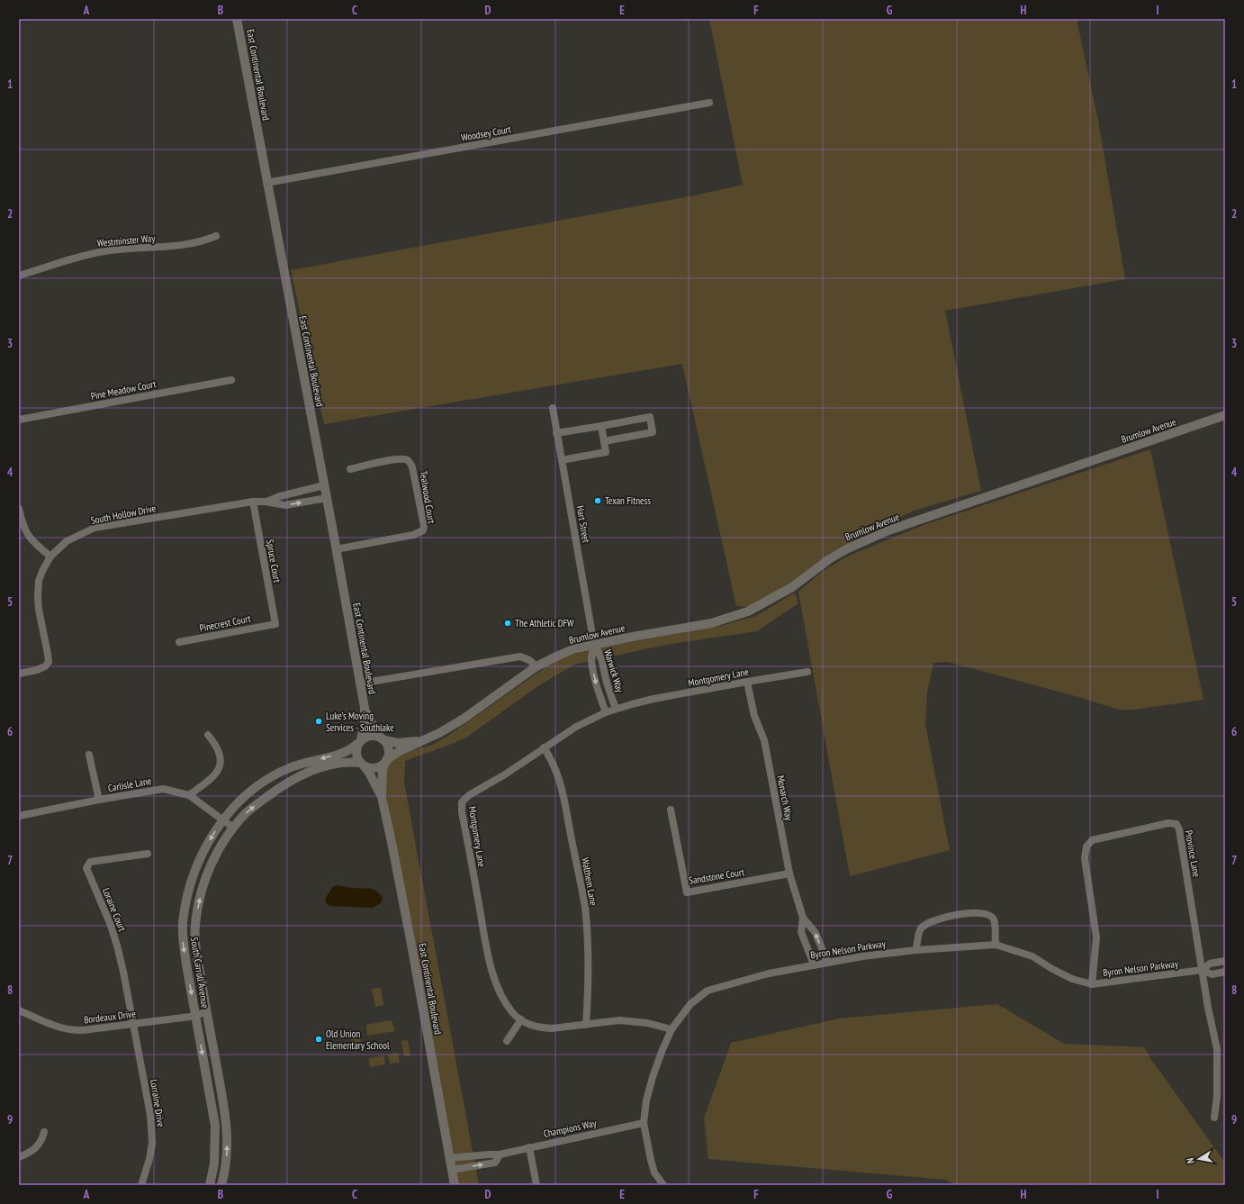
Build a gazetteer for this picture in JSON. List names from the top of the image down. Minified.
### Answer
{"streets":{"main road":["East Continental Boulevard","Brumlow Avenue","South Carroll Avenue"],"street":["Woodsey Court","Westminster Way","Pine Meadow Court","Tealwood Court","South Hollow Drive","Hart Street","Spruce Court","Pinecrest Court","Warwick Way","Montgomery Lane","Carlisle Lane","Monarch Way","Province Lane","Sandstone Court","Walthem Lane","Loraine Court","Byron Nelson Parkway","Bordeaux Drive","Lorraine Drive","Champions Way"]},"crossings":[["East Continental Boulevard","Woodsey Court"],["East Continental Boulevard","Brumlow Avenue"],["East Continental Boulevard","Tealwood Court"],["East Continental Boulevard","South Hollow Drive"],["East Continental Boulevard","South Carroll Avenue"],["East Continental Boulevard","Champions Way"],["Brumlow Avenue","Hart Street"],["Brumlow Avenue","Warwick Way"],["Brumlow Avenue","South Carroll Avenue"],["South Hollow Drive","Spruce Court"],["Hart Street","Warwick Way"],["Spruce Court","Pinecrest Court"],["Warwick Way","Montgomery Lane"],["Montgomery Lane","Monarch Way"],["Montgomery Lane","Walthem Lane"],["Montgomery Lane","Byron Nelson Parkway"],["Carlisle Lane","South Carroll Avenue"],["Monarch Way","Sandstone Court"],["Monarch Way","Byron Nelson Parkway"],["Province Lane","Byron Nelson Parkway"],["Loraine Court","Bordeaux Drive"],["Loraine Court","Lorraine Drive"],["Byron Nelson Parkway","Champions Way"],["South Carroll Avenue","Bordeaux Drive"],["Bordeaux Drive","Lorraine Drive"]],"places":["Texan Fitness","The Athletic DFW","Luke’s Moving Services - Southlake","Old Union Elementary School"],"north":"left","grid":{"columns":["A","B","C","D","E","F","G","H","I"],"rows":["1","2","3","4","5","6","7","8","9"]}}
